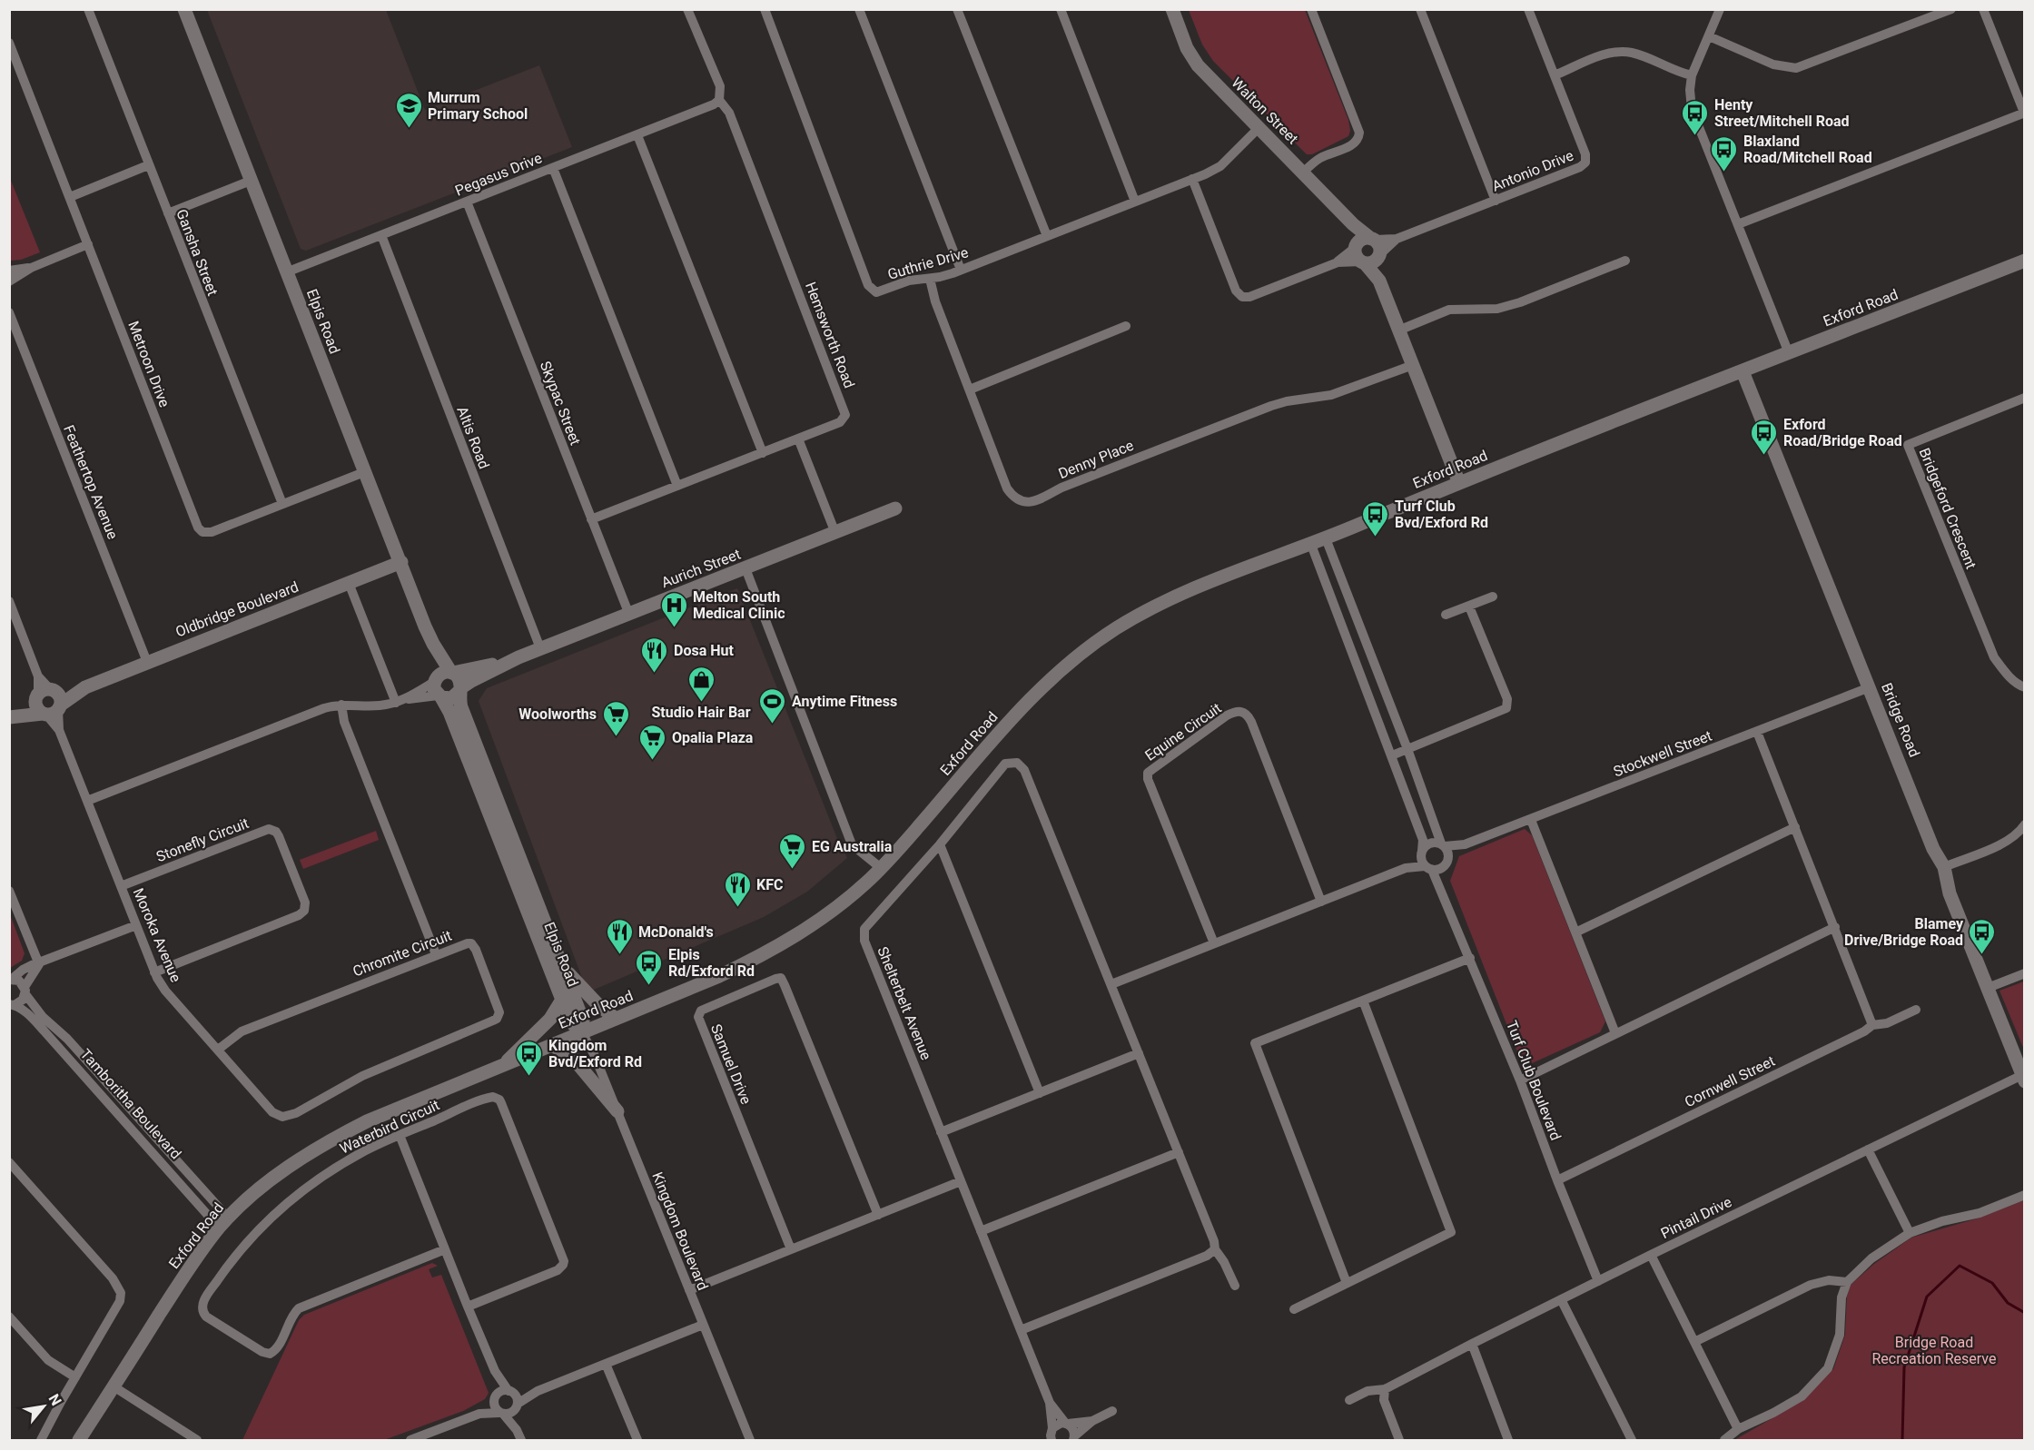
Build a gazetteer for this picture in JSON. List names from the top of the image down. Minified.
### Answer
{"streets":{"street":["Walton Street","Antonio Drive","Pegasus Drive","Gansha Street","Guthrie Drive","Exford Road","Elpis Road","Hemsworth Road","Metroon Drive","Skypac Street","Altis Road","Denny Place","Feathertop Avenue","Bridgeford Crescent","Aurich Street","Oldbridge Boulevard","Bridge Road","Equine Circuit","Stockwell Street","Stonefly Circuit","Moroka Avenue","Chromite Circuit","Shelterbelt Avenue","Samuel Drive","Turf Club Boulevard","Cornwell Street","Tamboritha Boulevard","Waterbird Circuit","Pintail Drive","Kingdom Boulevard"]},"crossings":[["Walton Street","Antonio Drive"],["Walton Street","Guthrie Drive"],["Pegasus Drive","Elpis Road"],["Pegasus Drive","Hemsworth Road"],["Pegasus Drive","Skypac Street"],["Pegasus Drive","Altis Road"],["Gansha Street","Metroon Drive"],["Guthrie Drive","Denny Place"],["Exford Road","Elpis Road"],["Exford Road","Bridge Road"],["Exford Road","Tamboritha Boulevard"],["Exford Road","Kingdom Boulevard"],["Elpis Road","Metroon Drive"],["Elpis Road","Aurich Street"],["Elpis Road","Oldbridge Boulevard"],["Elpis Road","Kingdom Boulevard"],["Hemsworth Road","Skypac Street"],["Skypac Street","Aurich Street"],["Altis Road","Aurich Street"],["Feathertop Avenue","Oldbridge Boulevard"],["Oldbridge Boulevard","Moroka Avenue"],["Bridge Road","Stockwell Street"],["Bridge Road","Pintail Drive"],["Stockwell Street","Turf Club Boulevard"],["Stonefly Circuit","Moroka Avenue"],["Moroka Avenue","Chromite Circuit"],["Turf Club Boulevard","Cornwell Street"],["Turf Club Boulevard","Pintail Drive"]],"parks":["Bridge Road Recreation Reserve"],"places":{"school or university":["Murrum Primary School"],"bus stop":["Henty Street/Mitchell Road","Blaxland Road/Mitchell Road","Exford Road/Bridge Road","Turf Club Bvd/Exford Rd","Blamey Drive/Bridge Road","Elpis Rd/Exford Rd","Kingdom Bvd/Exford Rd"],"hospital":["Melton South Medical Clinic"],"restaurant":["Dosa Hut","KFC","McDonald's"],"shop":["Studio Hair Bar"],"sports":["Anytime Fitness"],"supermarket":["Woolworths","Opalia Plaza","EG Australia"]},"north":"top right"}
